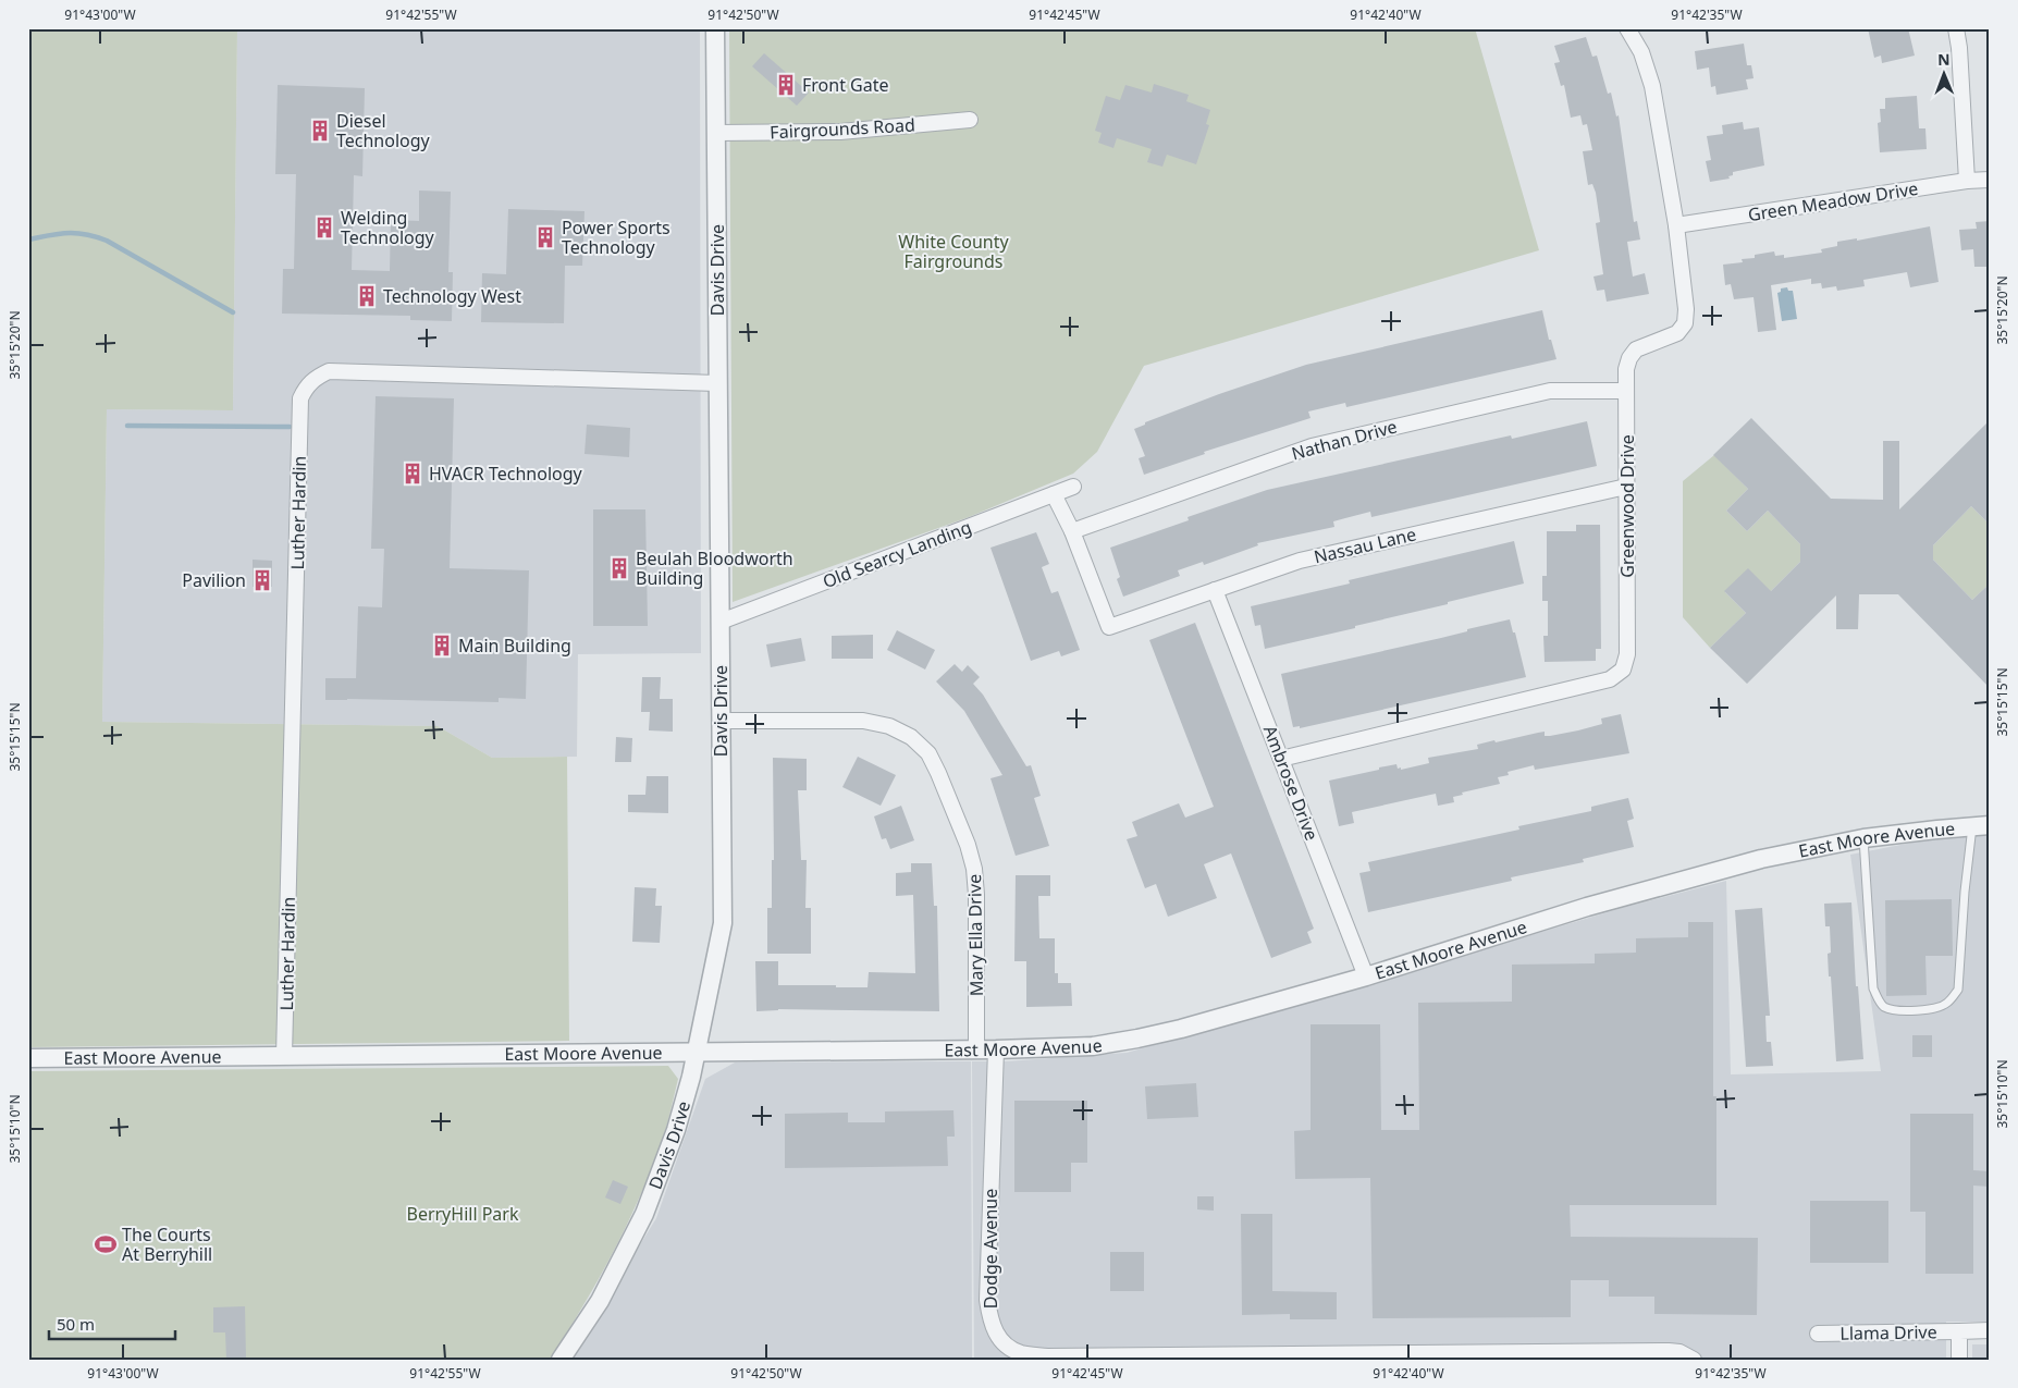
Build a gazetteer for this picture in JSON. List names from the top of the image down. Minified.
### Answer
{"streets":{"street":["Fairgrounds Road","Green Meadow Drive","Davis Drive","Nathan Drive","Greenwood Drive","Luther Hardin","Nassau Lane","Old Searcy Landing","Ambrose Drive","East Moore Avenue","Mary Ella Drive","Dodge Avenue","Llama Drive"]},"crossings":[["Fairgrounds Road","Davis Drive"],["Green Meadow Drive","Greenwood Drive"],["Davis Drive","Luther Hardin"],["Davis Drive","Old Searcy Landing"],["Davis Drive","East Moore Avenue"],["Davis Drive","Mary Ella Drive"],["Nathan Drive","Greenwood Drive"],["Nathan Drive","Nassau Lane"],["Greenwood Drive","Nassau Lane"],["Greenwood Drive","Ambrose Drive"],["Luther Hardin","East Moore Avenue"],["Nassau Lane","Ambrose Drive"],["Ambrose Drive","East Moore Avenue"],["East Moore Avenue","Mary Ella Drive"],["East Moore Avenue","Dodge Avenue"]],"parks":["White County Fairgrounds","BerryHill Park"],"places":{"building":["Front Gate","Diesel Technology","Welding Technology","Power Sports Technology","Technology West","HVACR Technology","Beulah Bloodworth Building","Pavilion","Main Building"],"sports":["The Courts At Berryhill"]},"scale_bar":"50 m","north":"top","coordinates":["91°43'00\"W","91°42'55\"W","91°42'50\"W","91°42'45\"W","91°42'40\"W","91°42'35\"W","35°15'20\"N","35°15'15\"N","35°15'10\"N"]}
